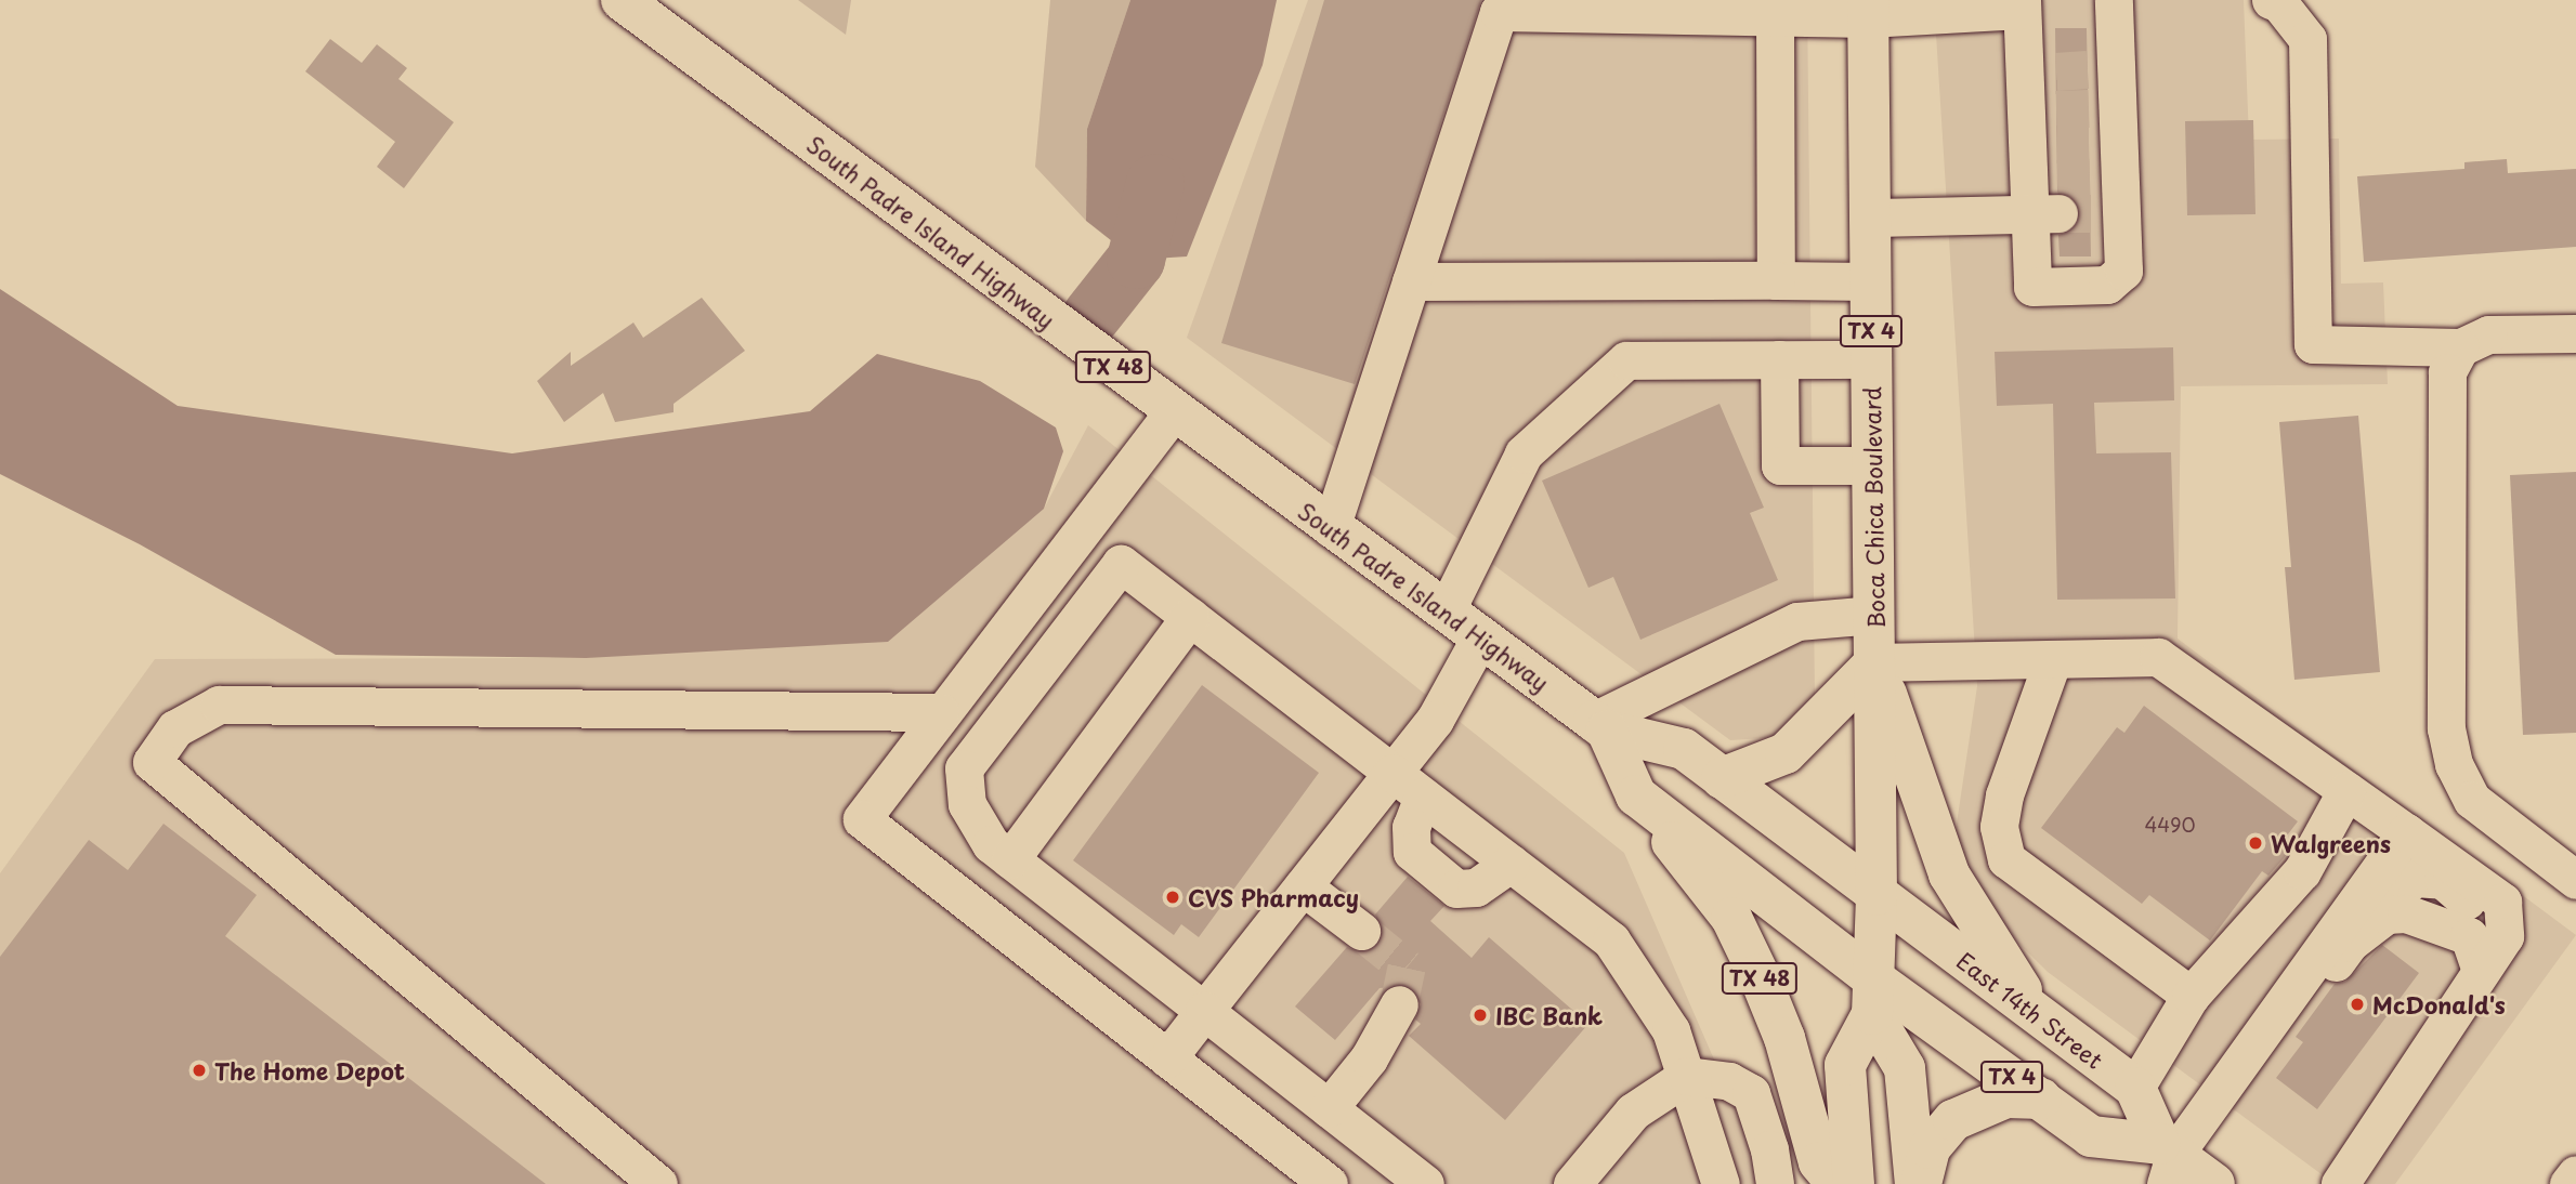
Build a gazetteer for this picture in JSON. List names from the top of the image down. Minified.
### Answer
{"streets":{"main road":["South Padre Island Highway","TX 4","TX 48","Boca Chica Boulevard","East 14th Street"]},"crossings":[["South Padre Island Highway","TX 4"],["South Padre Island Highway","TX 48"],["South Padre Island Highway","Boca Chica Boulevard"],["South Padre Island Highway","East 14th Street"],["TX 4","Boca Chica Boulevard"],["TX 4","East 14th Street"],["Boca Chica Boulevard","East 14th Street"]],"places":["Walgreens","CVS Pharmacy","McDonald's","IBC Bank","The Home Depot"],"house_numbers":["4490"]}
